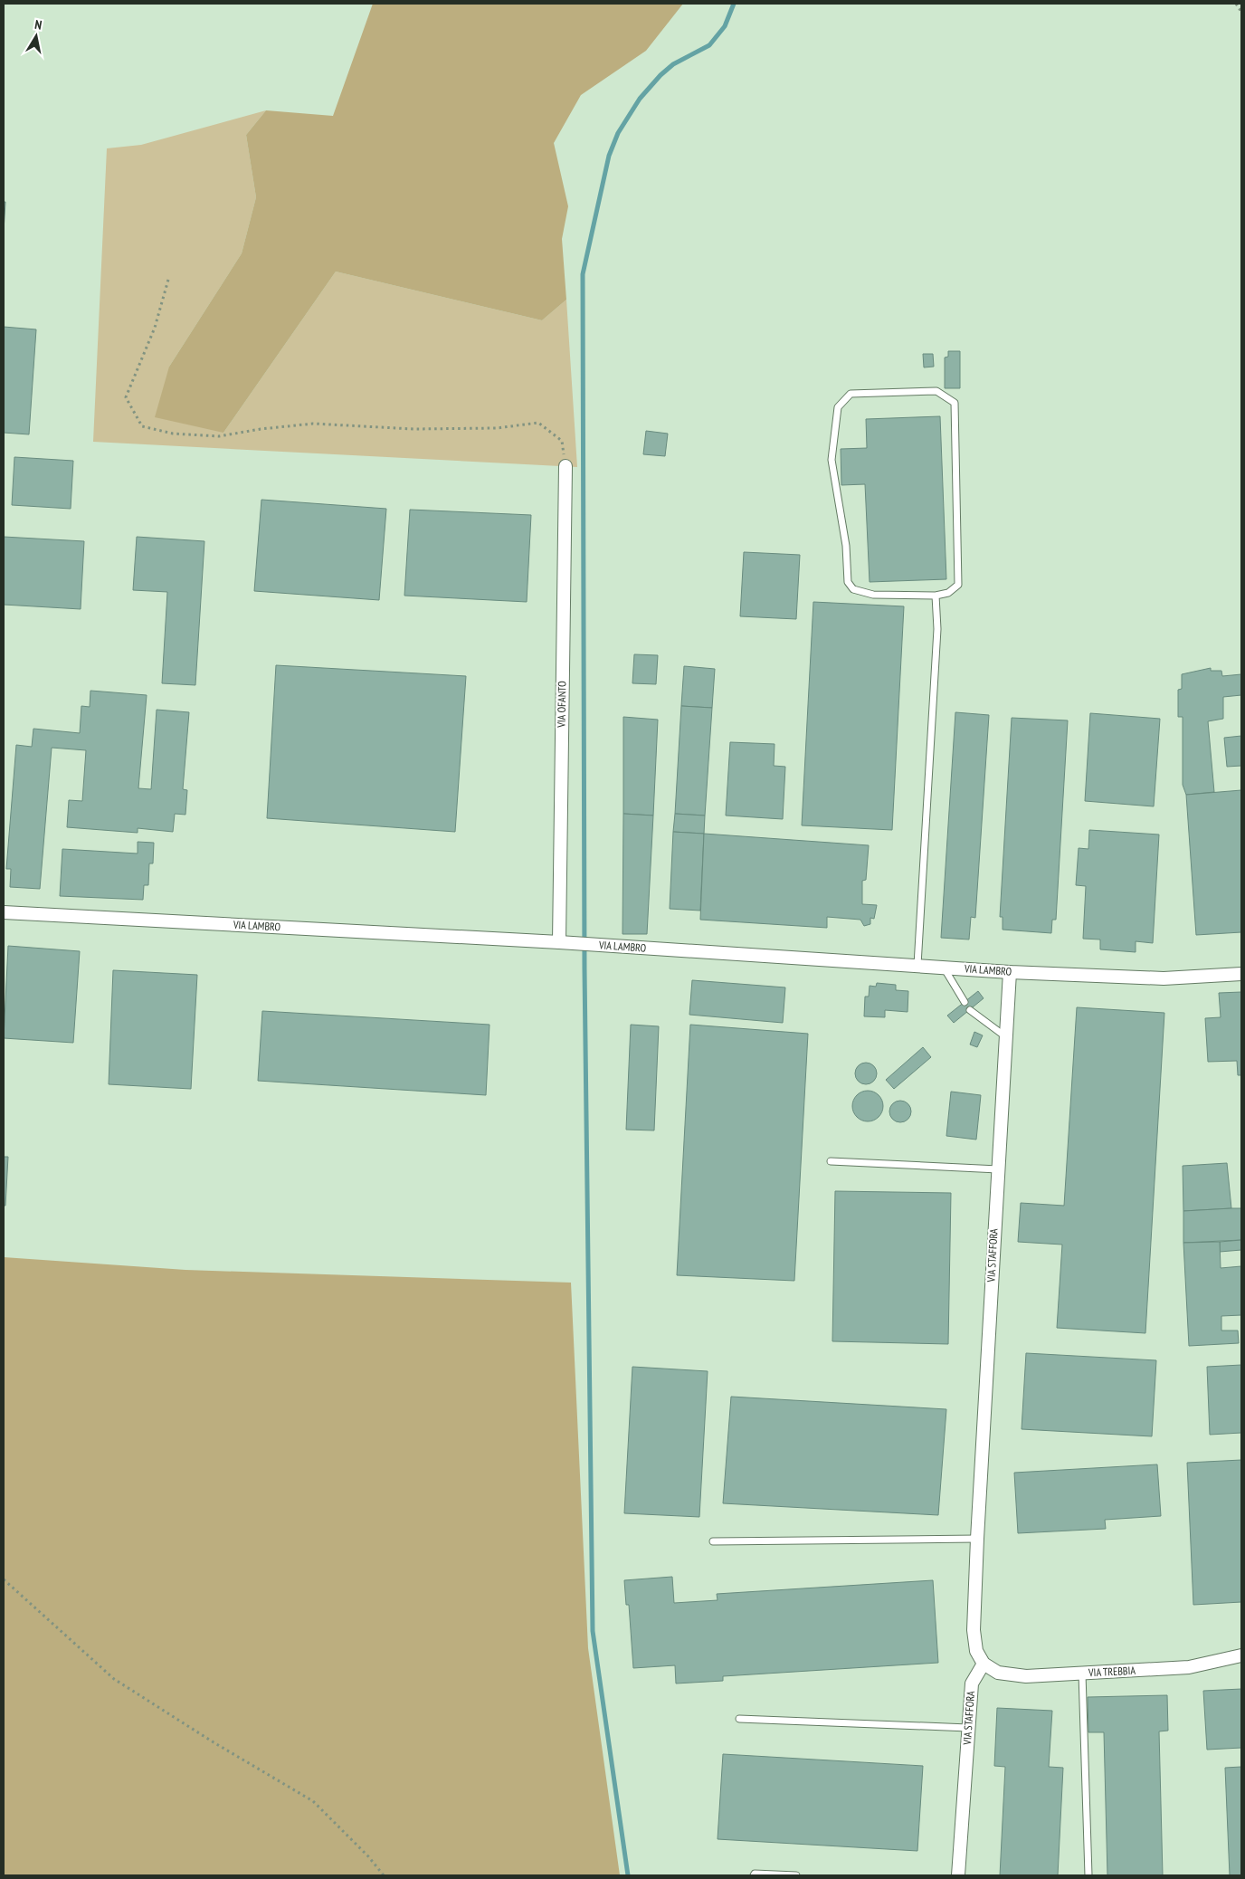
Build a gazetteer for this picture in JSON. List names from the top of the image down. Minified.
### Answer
{"streets":{"street":["VIA OFANTO","VIA LAMBRO","VIA STAFFORA","VIA TREBBIA"]},"crossings":[["VIA OFANTO","VIA LAMBRO"],["VIA LAMBRO","VIA STAFFORA"],["VIA STAFFORA","VIA TREBBIA"]],"north":"top"}
